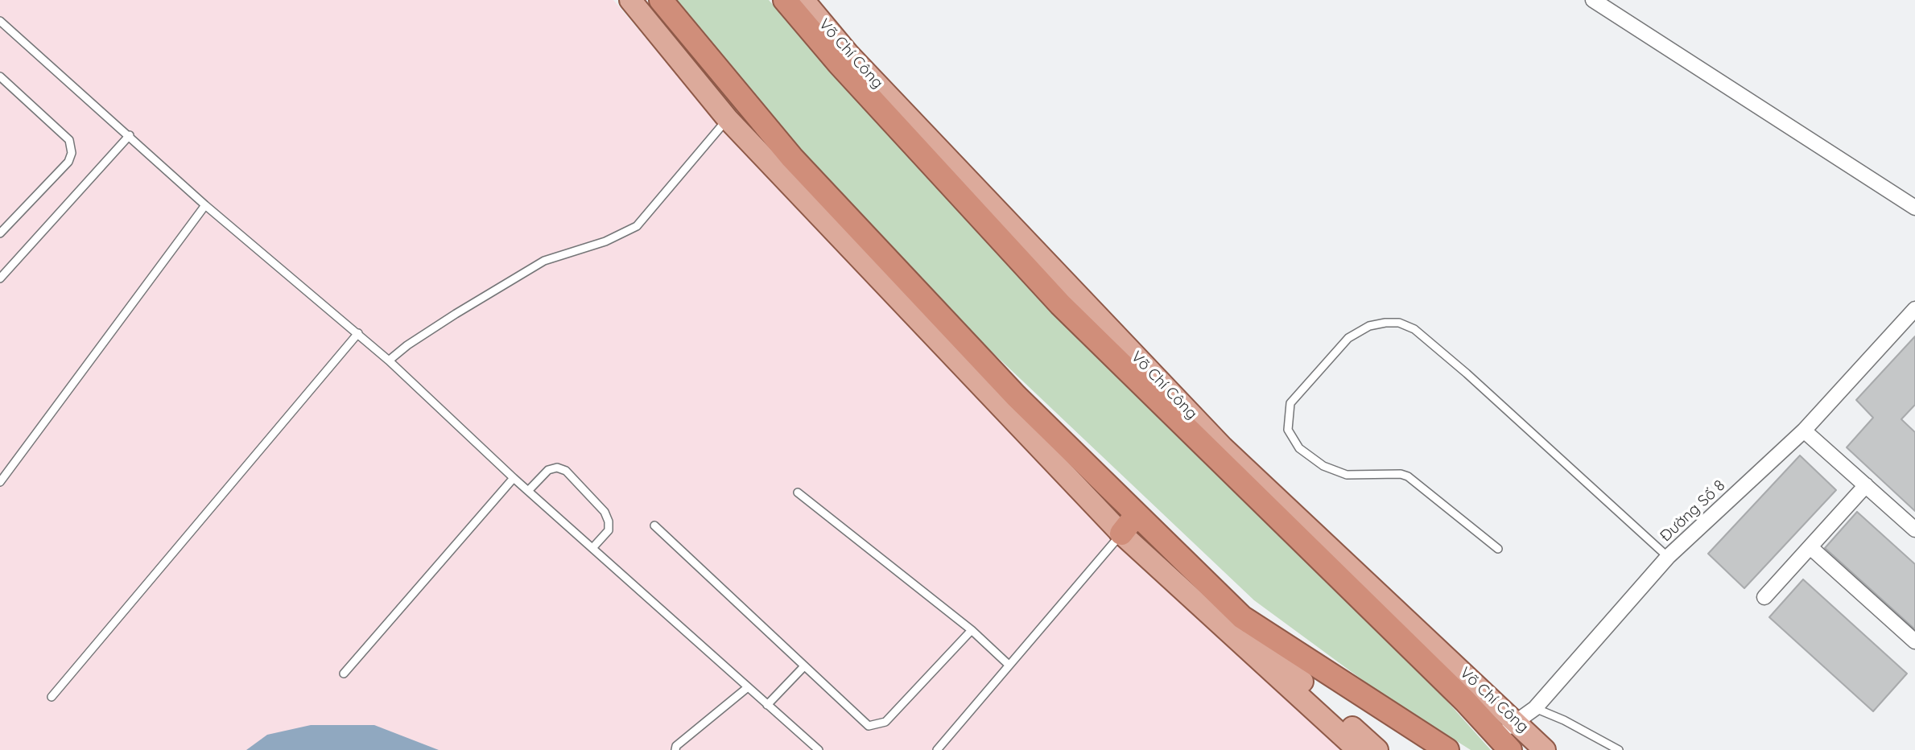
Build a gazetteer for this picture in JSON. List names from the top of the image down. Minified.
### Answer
{"streets":{"highway":["Võ Chí Công"],"street":["Đường Số 8"]},"crossings":[["Võ Chí Công","Đường Số 8"]]}
